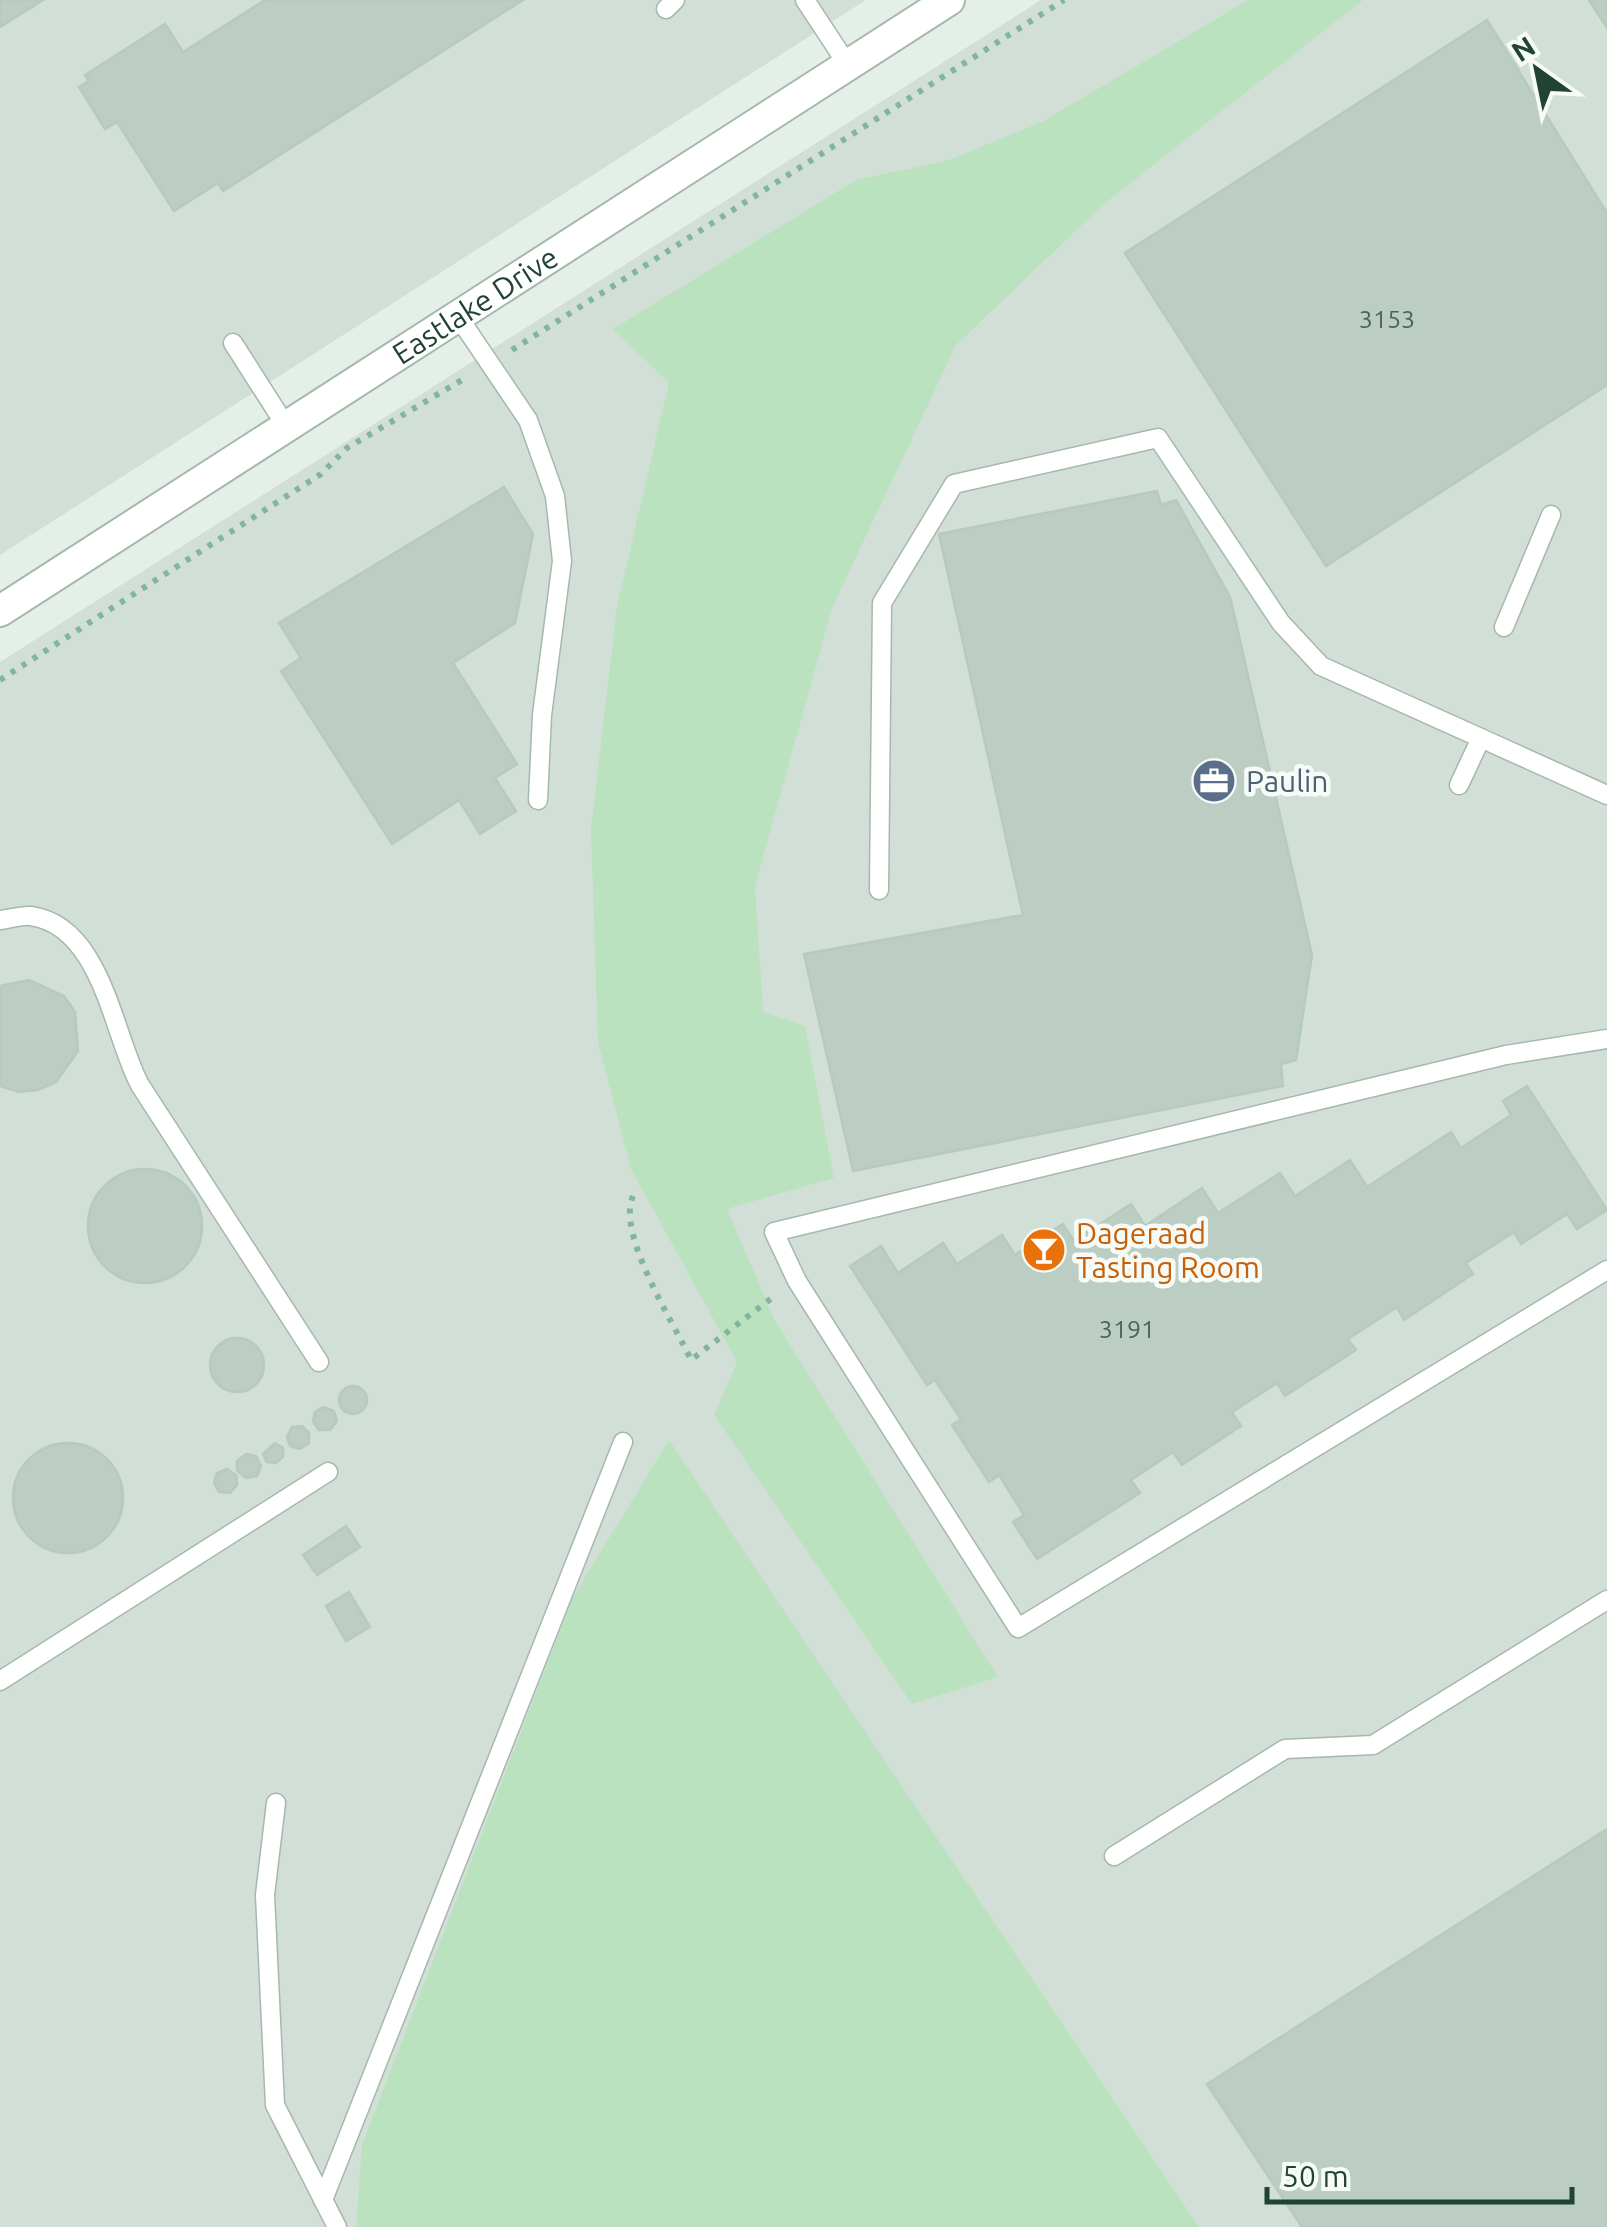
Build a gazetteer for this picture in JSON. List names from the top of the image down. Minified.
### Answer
{"streets":{"street":["Eastlake Drive"]},"places":{"office":["Paulin"],"bar":["Dageraad Tasting Room"]},"house_numbers":["3153","3191"],"scale_bar":"50 m","north":"top left"}
